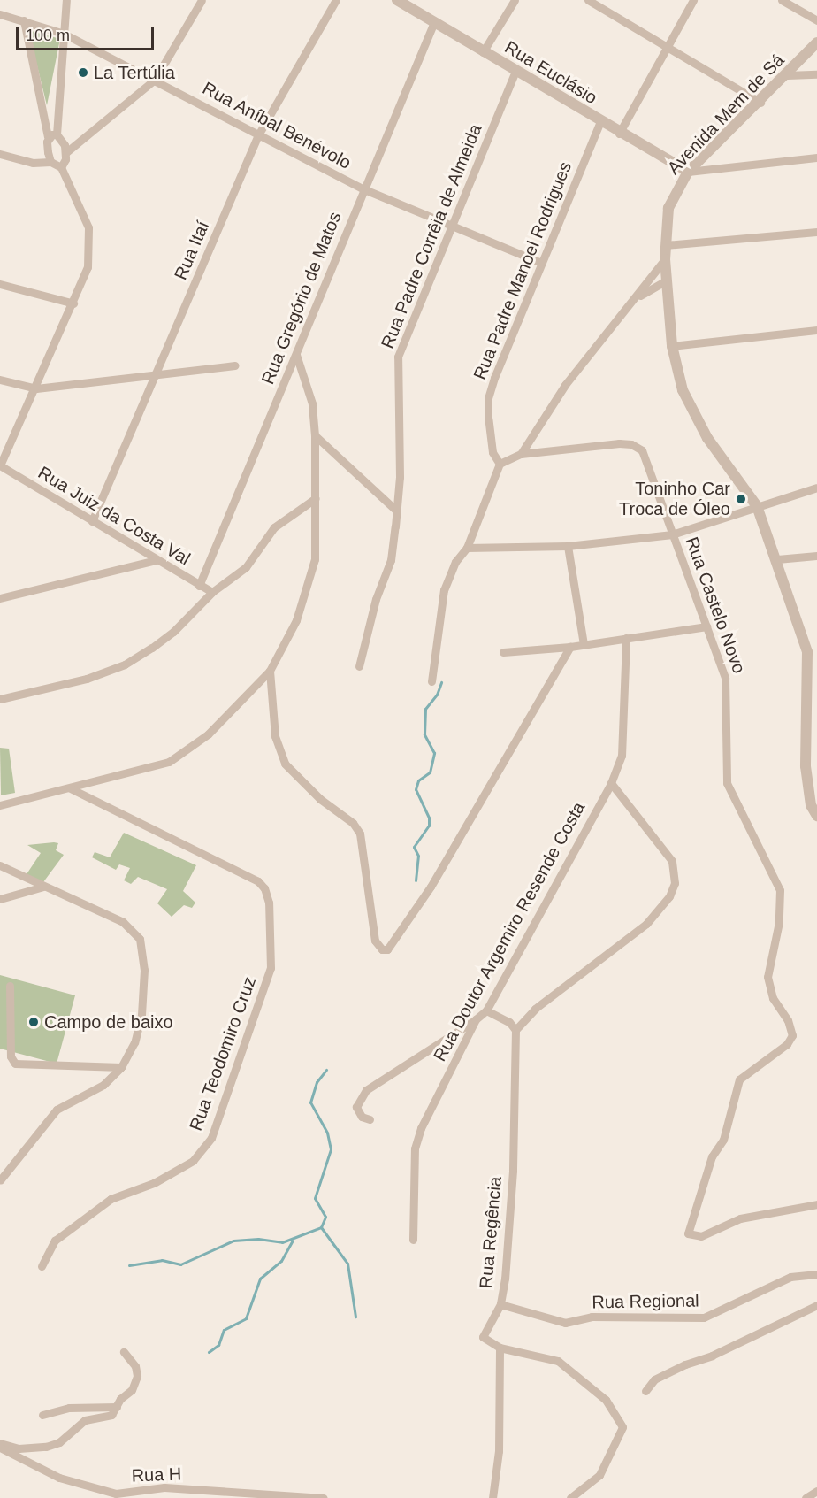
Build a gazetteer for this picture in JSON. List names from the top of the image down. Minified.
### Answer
{"streets":{"street":["Rua Euclásio","Avenida Mem de Sá","Rua Aníbal Benévolo","Rua Padre Corrêia de Almeida","Rua Itaí","Rua Padre Manoel Rodrigues","Rua Gregório de Matos","Rua Juiz da Costa Val","Rua Castelo Novo","Rua Doutor Argemiro Resende Costa","Rua Teodomiro Cruz","Rua Regência","Rua Regional","Rua H"]},"crossings":[["Rua Euclásio","Avenida Mem de Sá"],["Rua Euclásio","Rua Padre Corrêia de Almeida"],["Rua Euclásio","Rua Padre Manoel Rodrigues"],["Rua Euclásio","Rua Gregório de Matos"],["Rua Aníbal Benévolo","Rua Padre Corrêia de Almeida"],["Rua Aníbal Benévolo","Rua Itaí"],["Rua Aníbal Benévolo","Rua Padre Manoel Rodrigues"],["Rua Aníbal Benévolo","Rua Gregório de Matos"],["Rua Itaí","Rua Juiz da Costa Val"],["Rua Gregório de Matos","Rua Juiz da Costa Val"],["Rua Regência","Rua Regional"]],"places":["La Tertúlia","Toninho Car Troca de Óleo","Campo de baixo"],"scale_bar":"100 m"}
